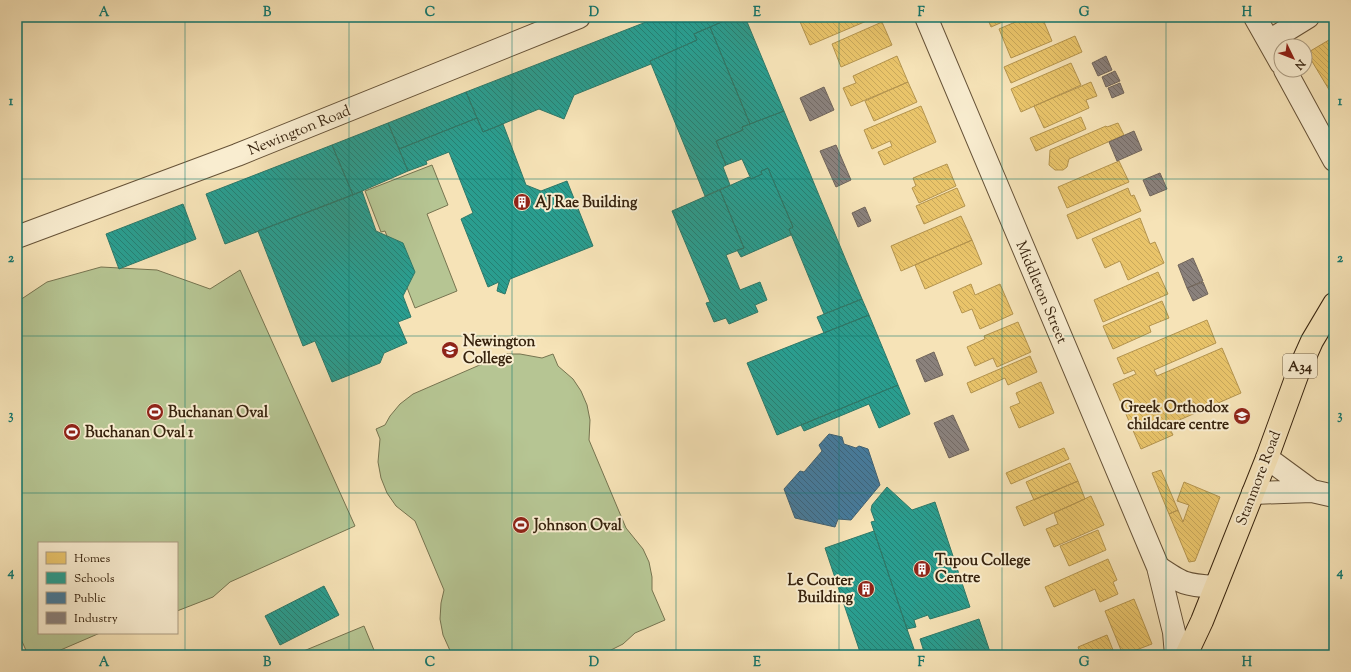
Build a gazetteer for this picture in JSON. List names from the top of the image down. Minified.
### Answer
{"streets":{"highway":["A34","Stanmore Road"],"street":["Newington Road","Middleton Street"]},"places":{"building":["AJ Rae Building","Tupou College Centre","Le Couter Building"],"school or university":["Newington College","Greek Orthodox childcare centre"],"sports":["Buchanan Oval","Buchanan Oval 1","Johnson Oval"]},"legend":["Homes","Schools","Public","Industry"],"north":"bottom right","grid":{"columns":["A","B","C","D","E","F","G","H"],"rows":["1","2","3","4"]}}
